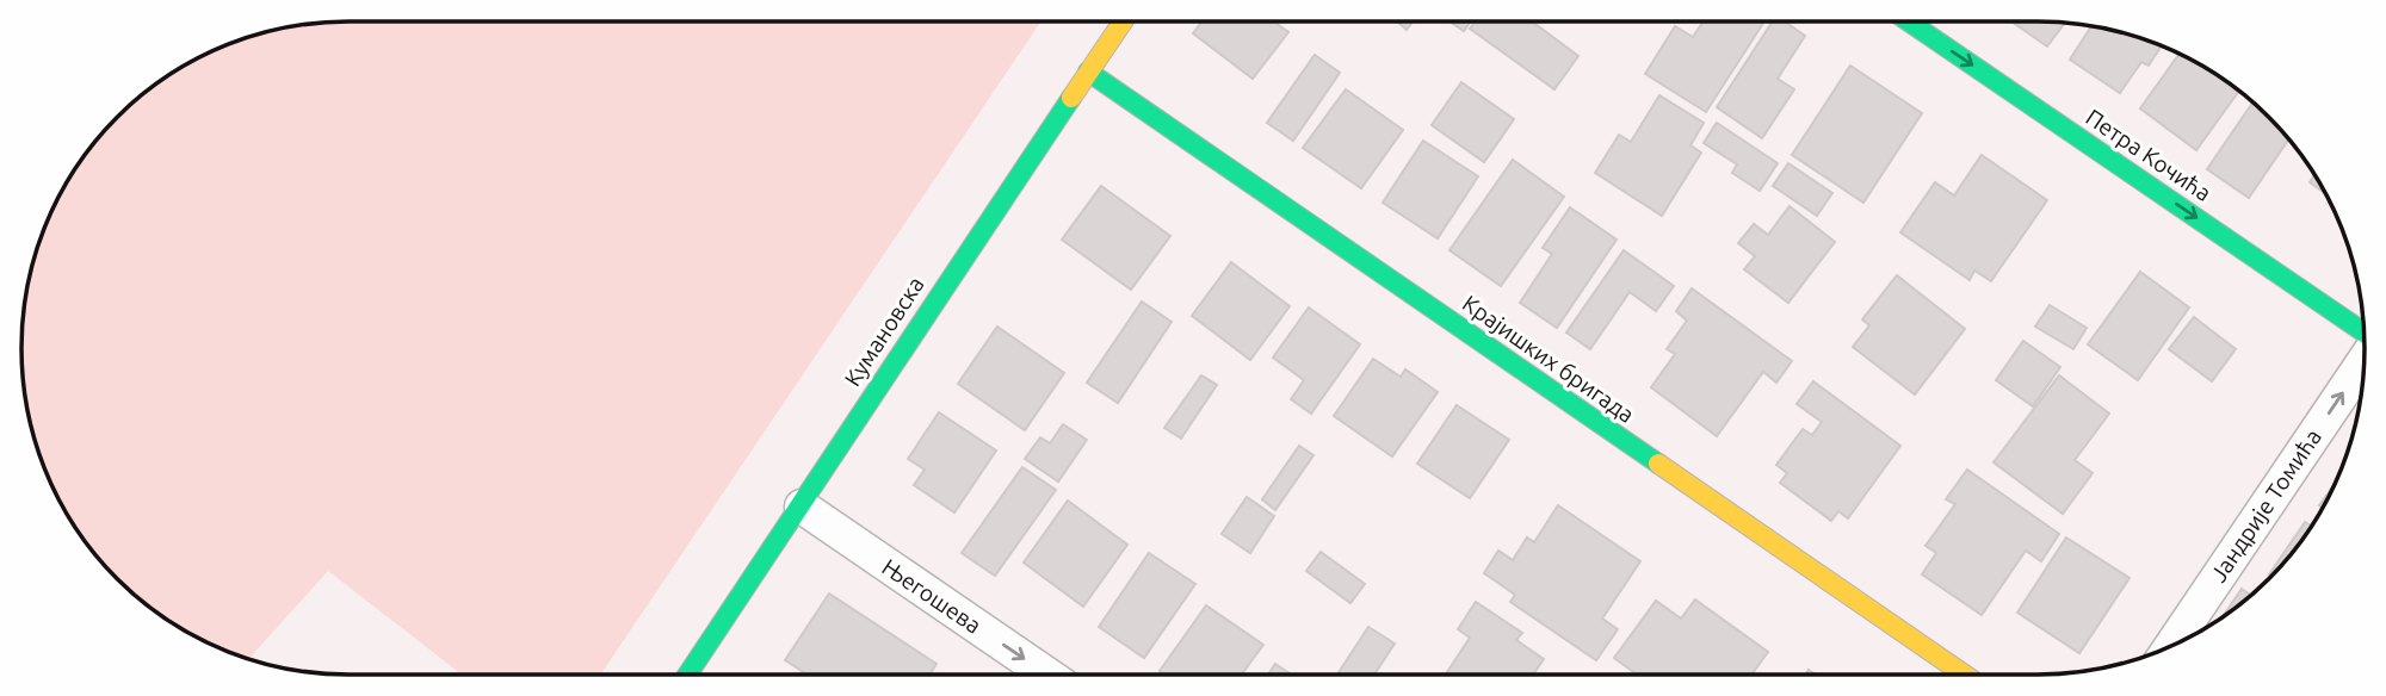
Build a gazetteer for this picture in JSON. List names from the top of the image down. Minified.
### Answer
{"streets":{"street":["Петра Кочића","Кумановска","Крајишких бригада","Јандрије Томића","Његошева"]},"crossings":[["Кумановска","Крајишких бригада"],["Кумановска","Његошева"]],"one_way":["Петра Кочића","Јандрије Томића","Његошева"]}
